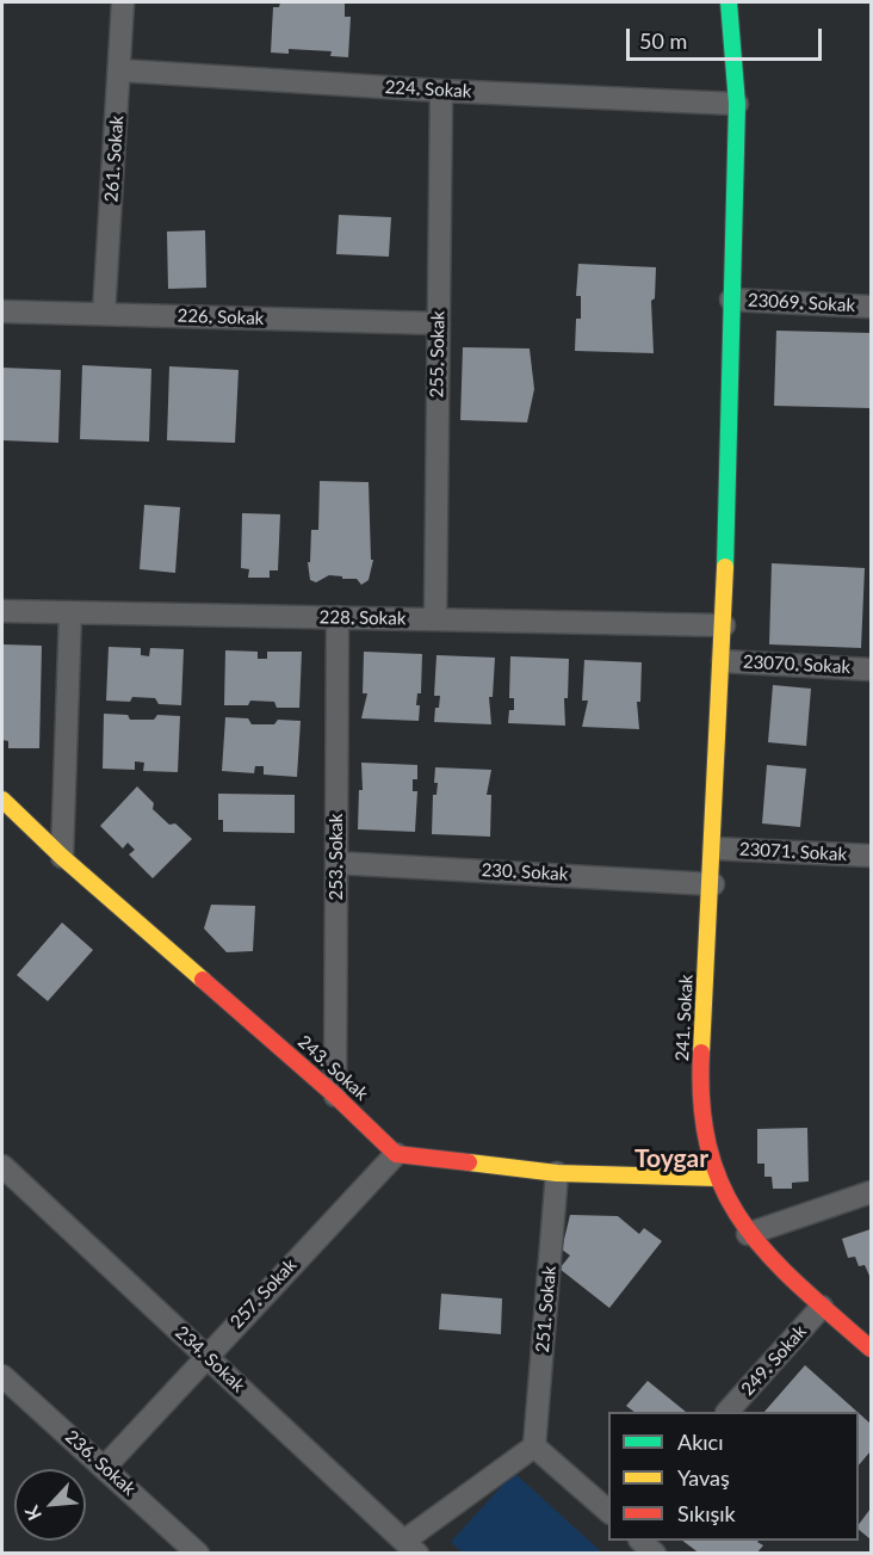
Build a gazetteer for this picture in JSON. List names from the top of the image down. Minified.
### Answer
{"streets":{"main road":["241. Sokak","243. Sokak"],"street":["224. Sokak","261. Sokak","23069. Sokak","226. Sokak","255. Sokak","228. Sokak","23070. Sokak","23071. Sokak","253. Sokak","230. Sokak","257. Sokak","251. Sokak","234. Sokak","249. Sokak","236. Sokak"]},"crossings":[["224. Sokak","261. Sokak"],["224. Sokak","255. Sokak"],["224. Sokak","241. Sokak"],["261. Sokak","226. Sokak"],["23069. Sokak","241. Sokak"],["226. Sokak","255. Sokak"],["255. Sokak","228. Sokak"],["228. Sokak","253. Sokak"],["228. Sokak","241. Sokak"],["23070. Sokak","241. Sokak"],["23071. Sokak","241. Sokak"],["253. Sokak","230. Sokak"],["253. Sokak","243. Sokak"],["230. Sokak","241. Sokak"],["241. Sokak","249. Sokak"],["243. Sokak","257. Sokak"],["257. Sokak","234. Sokak"],["257. Sokak","236. Sokak"]],"districts":["Toygar"],"legend":["Akıcı","Yavaş","Sıkışık"],"scale_bar":"50 m","north":"bottom left"}
